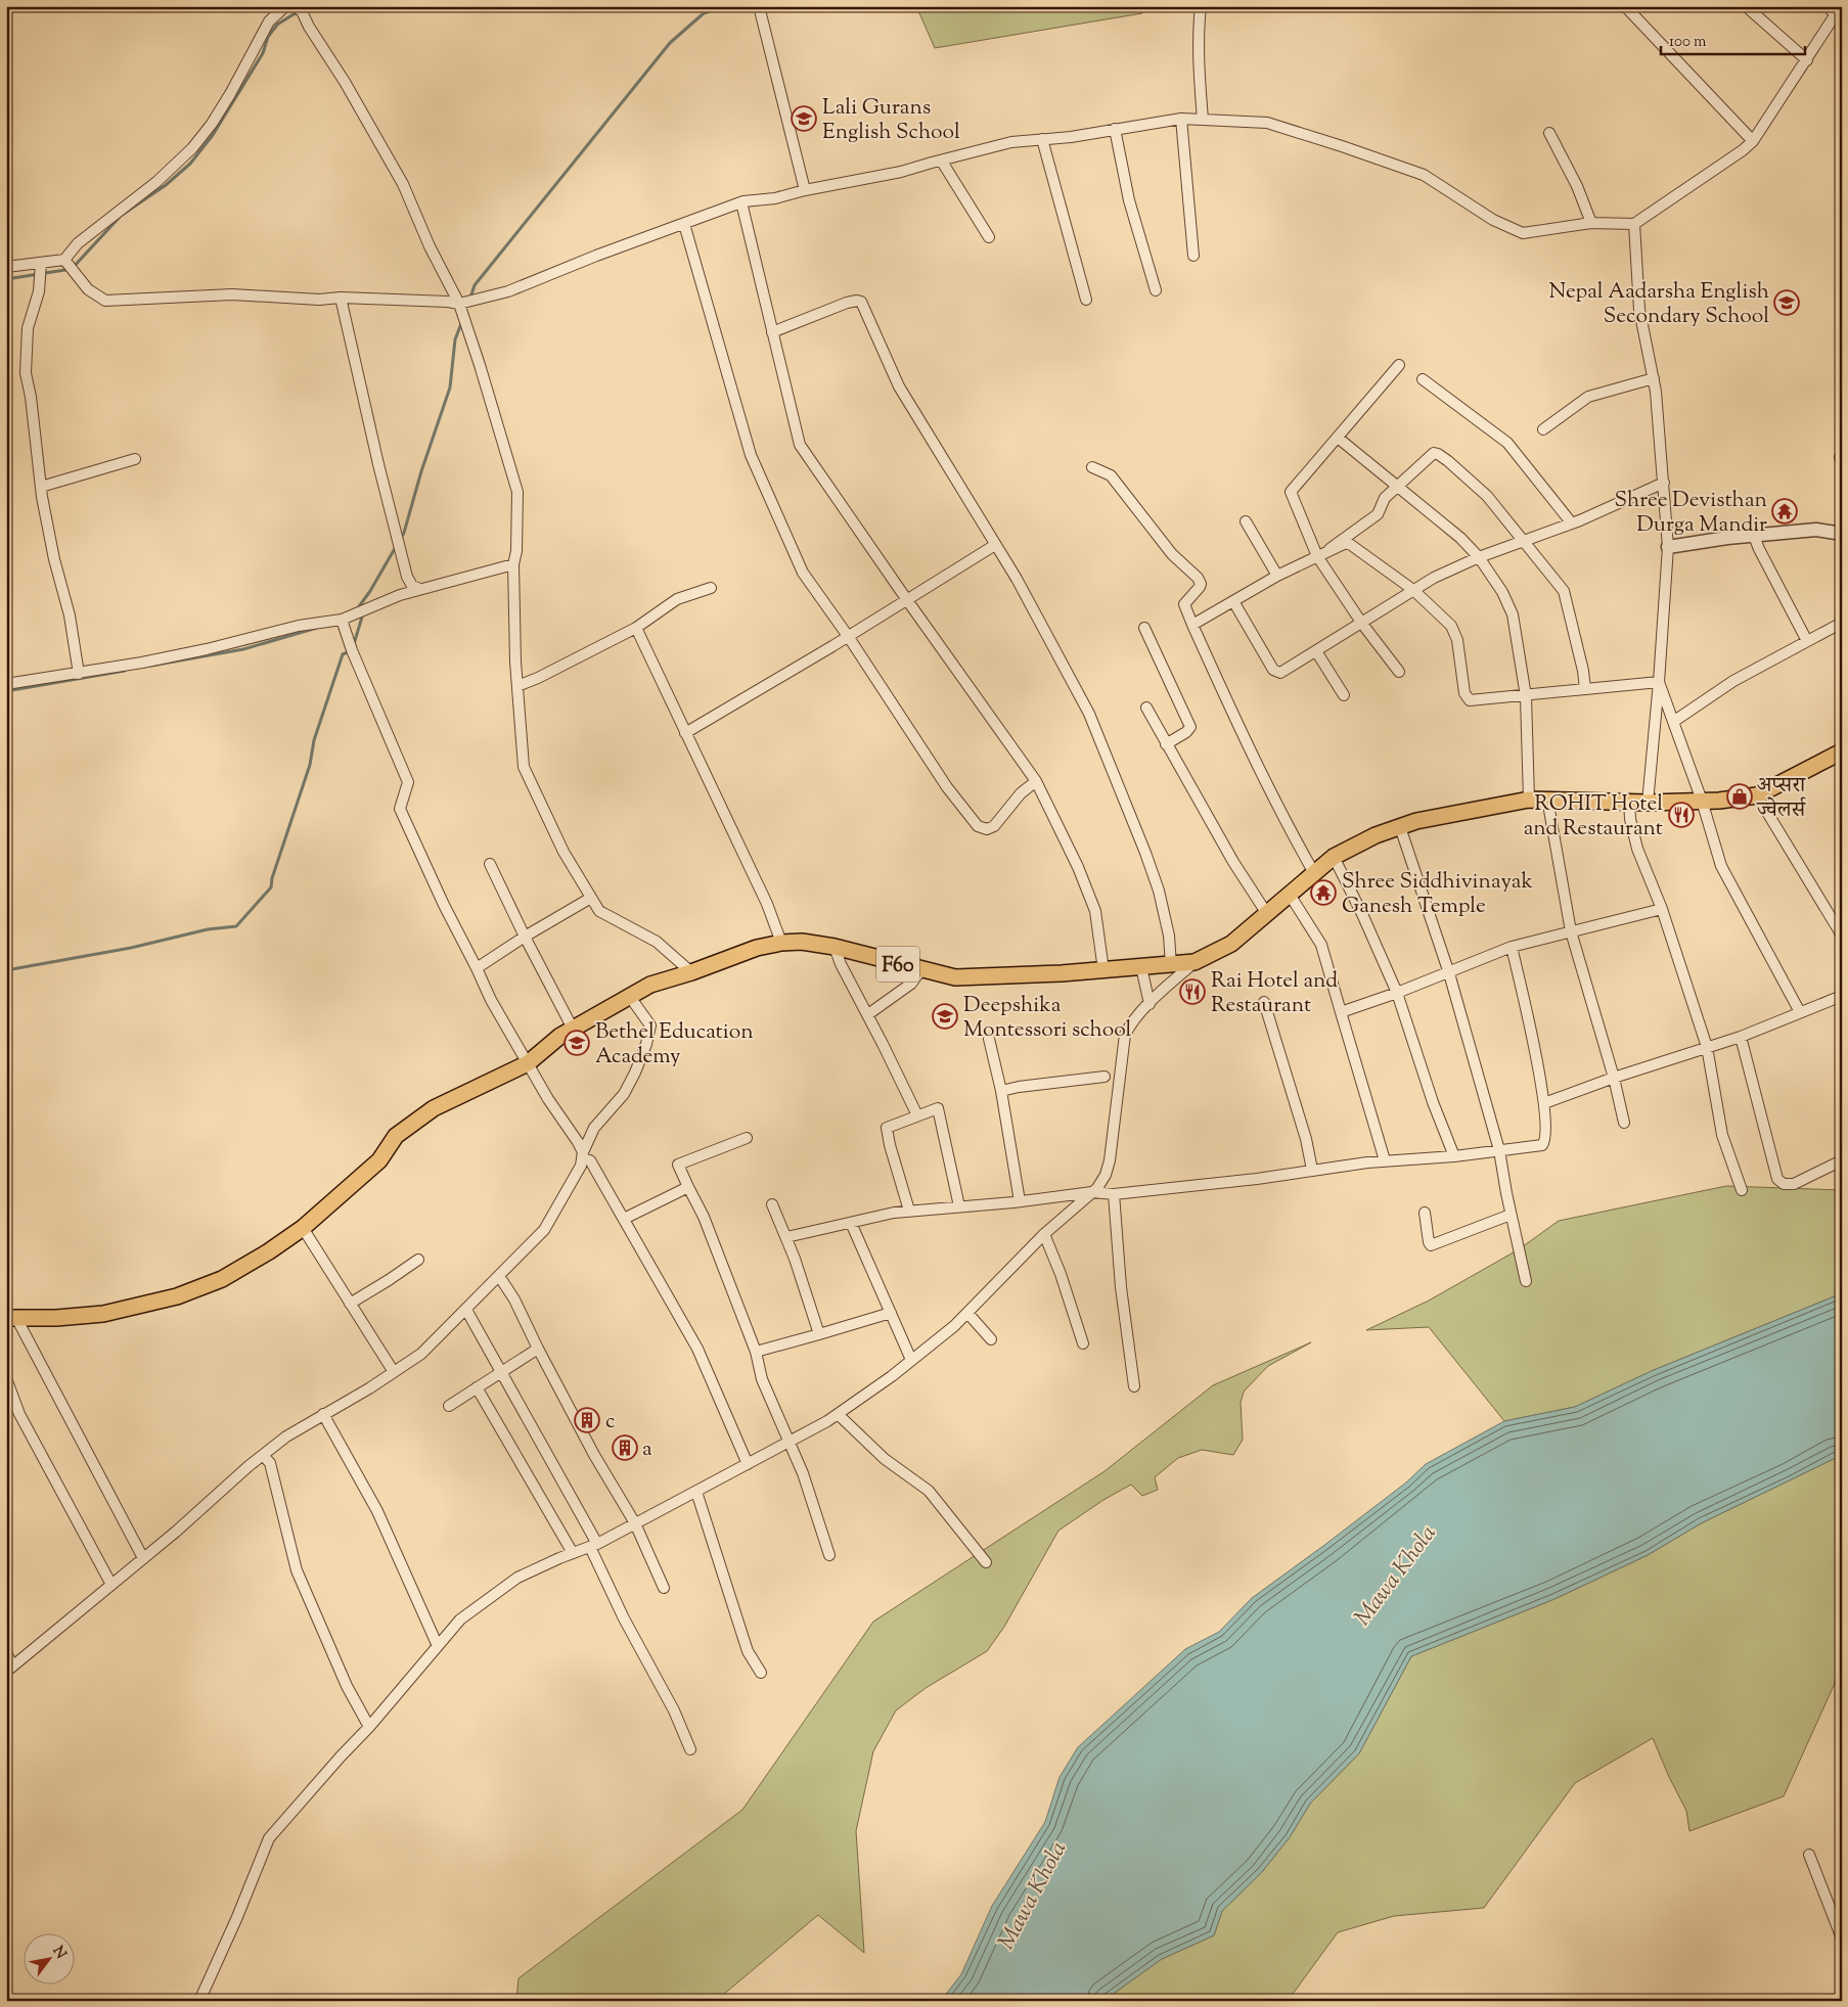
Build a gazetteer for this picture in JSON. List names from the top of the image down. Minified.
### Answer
{"streets":{"main road":["F60"]},"water":["Mawa Khola"],"places":{"school or university":["Lali Gurans English School","Nepal Aadarsha English Secondary School","Deepshika Montessori school","Bethel Education Academy"],"temple":["Shree Devisthan Durga Mandir","Shree Siddhivinayak Ganesh Temple"],"shop":["अप्सरा ज्वेलर्स"],"restaurant":["ROHIT Hotel and Restaurant","Rai Hotel and Restaurant"],"building":["c","a"]},"scale_bar":"100 m","north":"top right"}
